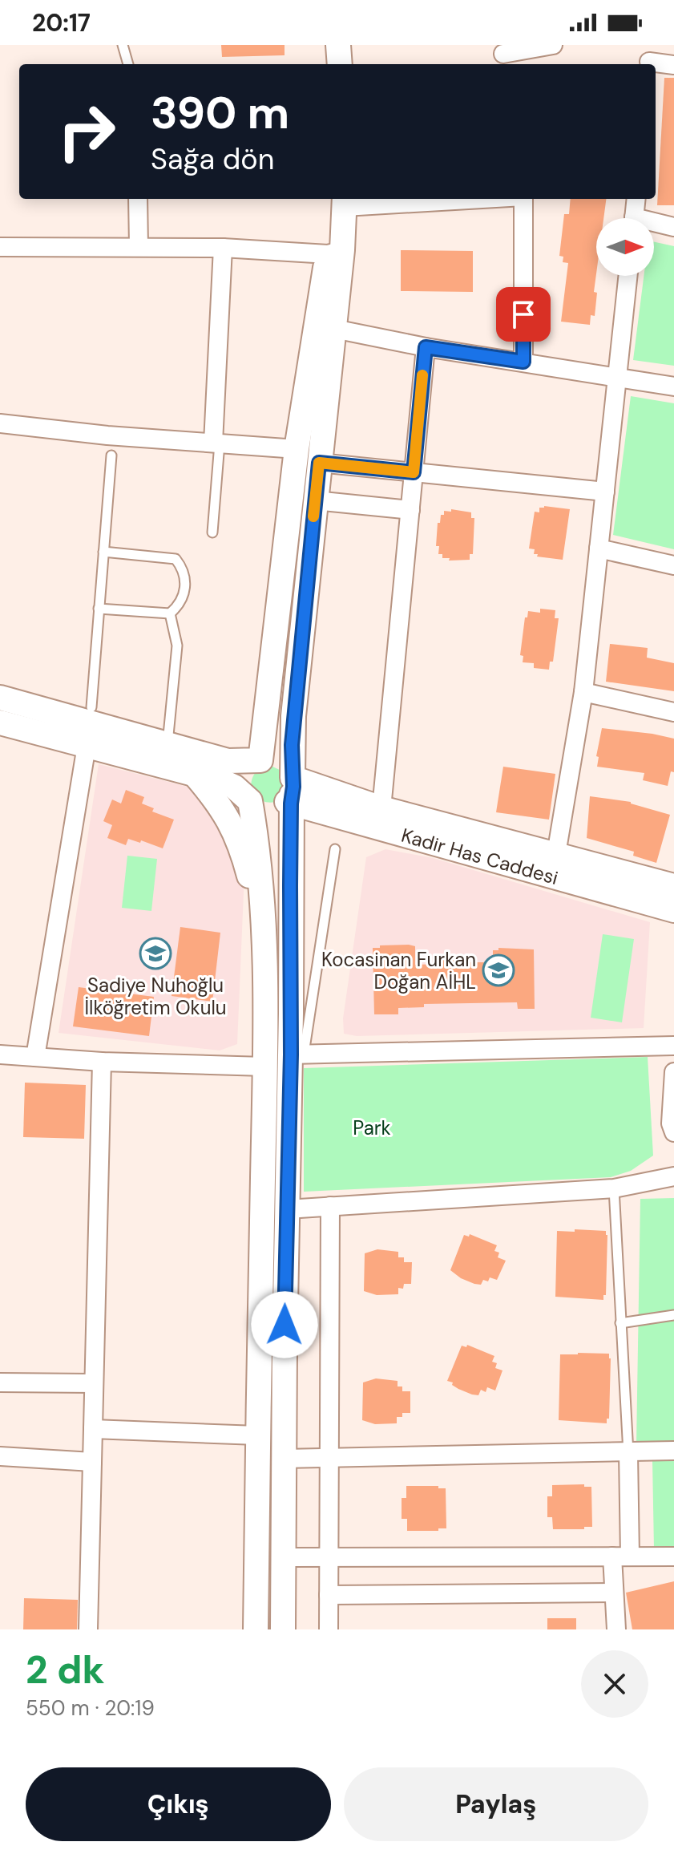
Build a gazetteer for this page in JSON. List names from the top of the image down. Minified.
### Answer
{"streets":{"street":["Kadir Has Caddesi"]},"parks":["Park"],"places":{"school or university":["Sadiye Nuhoğlu İlköğretim Okulu","Kocasinan Furkan Doğan AİHL"]},"north":"right","page":{"status":"20:17","turn":["390 m","Sağa dön"],"heading":["2 dk","550 m · 20:19"],"buttons":["Çıkış","Paylaş"]}}
